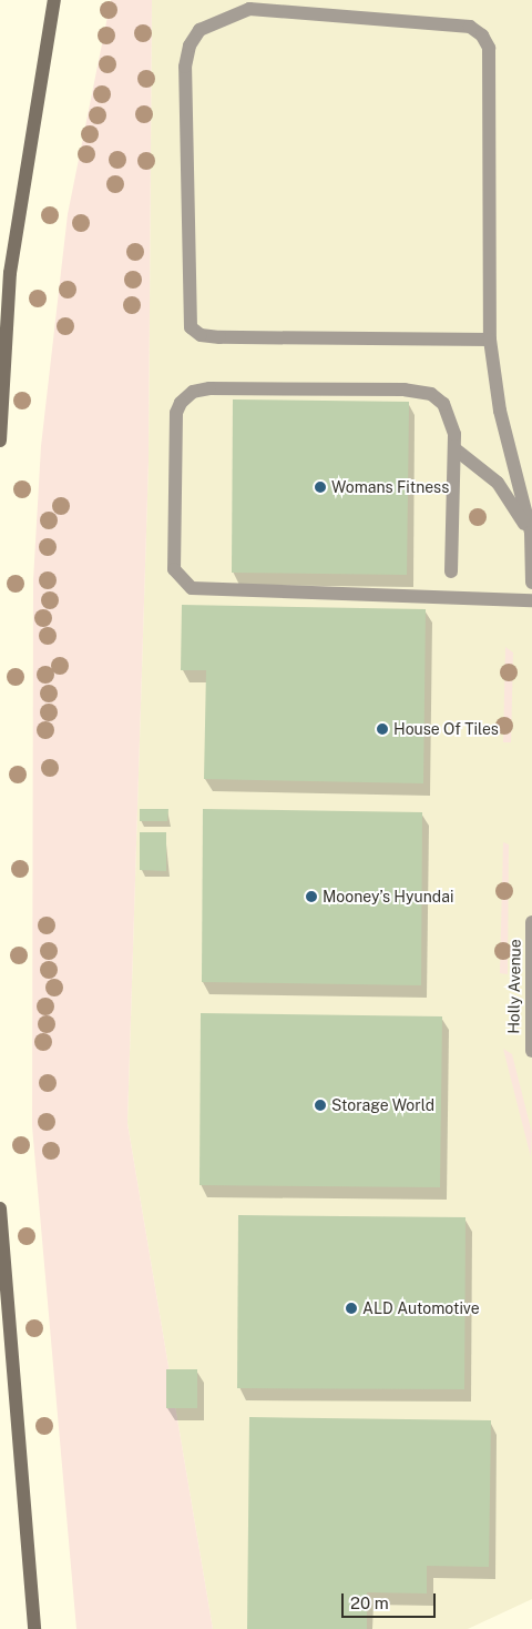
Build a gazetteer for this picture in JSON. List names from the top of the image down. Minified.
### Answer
{"streets":{"street":["Holly Avenue"]},"places":["Womans Fitness","House Of Tiles","Mooney’s Hyundai","Storage World","ALD Automotive"],"scale_bar":"20 m"}
